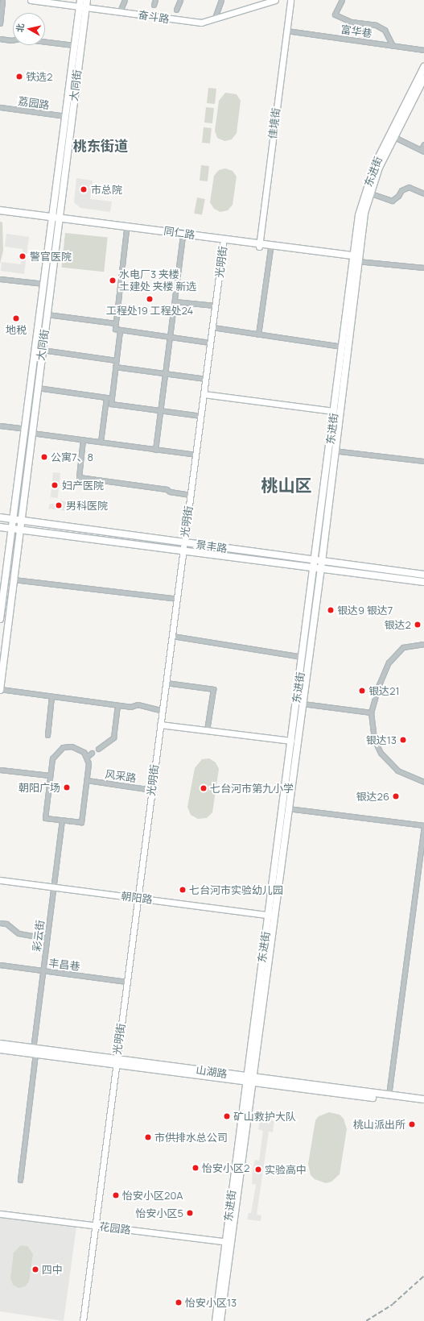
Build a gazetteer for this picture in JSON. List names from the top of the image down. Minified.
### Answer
{"streets":{"main road":["大同街","东进街","同仁路","景丰路","山湖路"],"street":["奋斗路","富华巷","荔园路","佳境街","光明街","风采路","朝阳路","彩云街","丰昌巷","花园路"]},"crossings":[["奋斗路","大同街"],["富华巷","佳境街"],["大同街","荔园路"],["大同街","同仁路"],["大同街","景丰路"],["佳境街","同仁路"],["东进街","同仁路"],["东进街","景丰路"],["东进街","朝阳路"],["东进街","山湖路"],["东进街","花园路"],["同仁路","光明街"],["光明街","景丰路"],["光明街","风采路"],["光明街","朝阳路"],["光明街","丰昌巷"],["光明街","山湖路"],["光明街","花园路"],["朝阳路","彩云街"],["彩云街","丰昌巷"],["彩云街","山湖路"]],"districts":["桃东街道","桃山区"],"places":["铁选2","市总院","警官医院","水电厂3 夹楼 土建处 夹楼 新选","工程处19 工程处24","地税","公寓7、8","妇产医院","男科医院","银达9 银达7","银达2","银达21","银达13","朝阳广场","七台河市第九小学","银达26","七台河市实验幼儿园","矿山救护大队","桃山派出所","市供排水总公司","怡安小区2","实验高中","怡安小区20A","怡安小区5","四中","怡安小区13"],"north":"left"}
